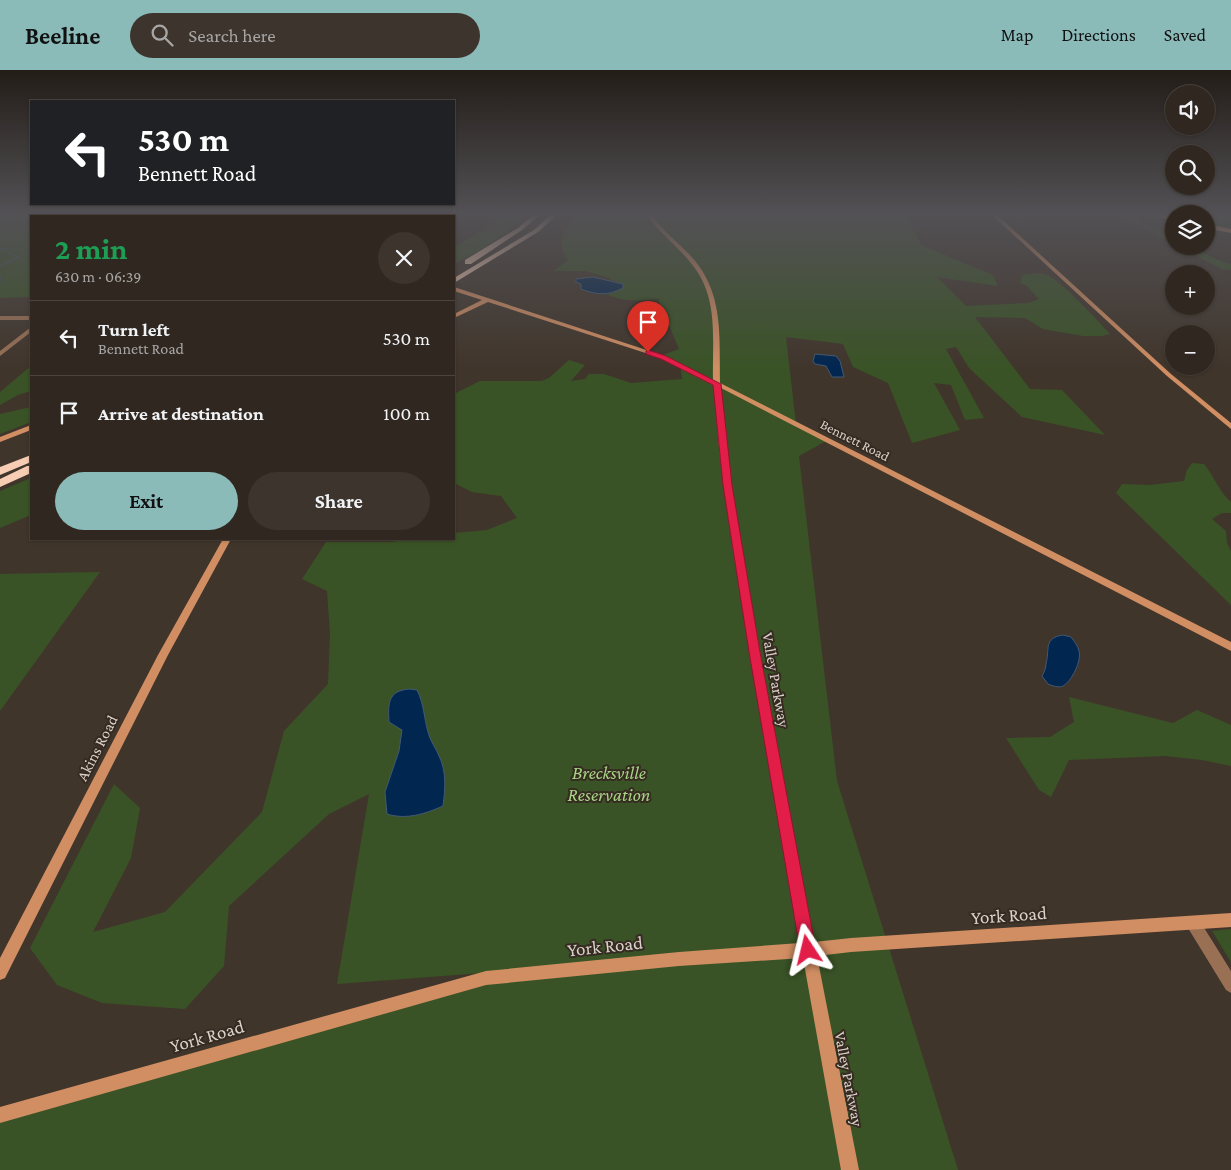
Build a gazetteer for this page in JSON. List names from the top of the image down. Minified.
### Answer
{"streets":{"street":["Bennett Road","Valley Parkway","Akins Road","York Road"]},"crossings":[["Bennett Road","Valley Parkway"],["Valley Parkway","York Road"]],"parks":["Brecksville Reservation"],"page":{"header":"Beeline","search":"Search here","nav":["Map","Directions","Saved"],"map_buttons":["+","−"],"turn":["530 m","Bennett Road"],"heading":["2 min","630 m · 06:39"],"list":[{"name":"Turn left","note":"Bennett Road","value":"530 m"},{"name":"Arrive at destination","value":"100 m"}],"buttons":["Exit","Share"]}}
